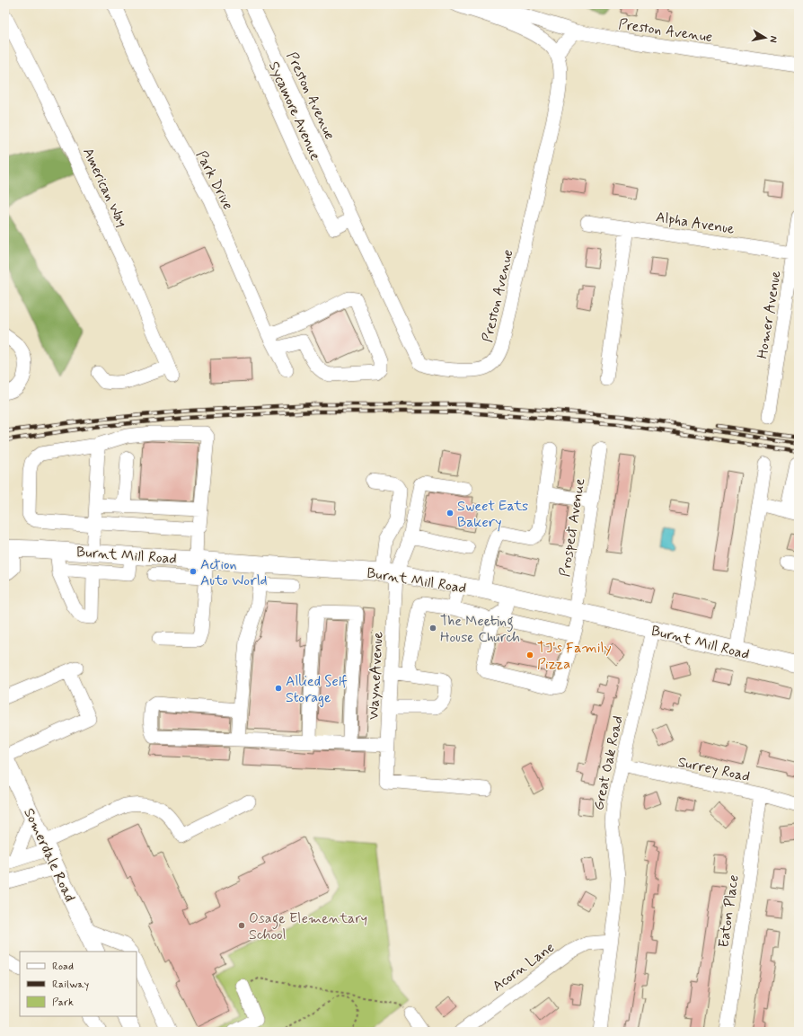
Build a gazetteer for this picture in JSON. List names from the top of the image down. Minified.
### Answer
{"streets":{"main road":["Burnt Mill Road","Somerdale Road"],"street":["Preston Avenue","Sycamore Avenue","Park Drive","American Way","Alpha Avenue","Homer Avenue","Prospect Avenue","WayneAvenue","Great Oak Road","Surrey Road","Eaton Place","Acorn Lane"]},"crossings":[["Preston Avenue","Sycamore Avenue"],["Alpha Avenue","Homer Avenue"],["Prospect Avenue","Burnt Mill Road"],["Burnt Mill Road","WayneAvenue"],["Burnt Mill Road","Great Oak Road"],["Great Oak Road","Surrey Road"],["Great Oak Road","Acorn Lane"],["Surrey Road","Eaton Place"]],"places":["Sweet Eats Bakery","Action Auto World","The Meeting House Church","TJ's Family Pizza","Allied Self Storage","Osage Elementary School"],"legend":["Road","Railway","Park"],"north":"right"}
